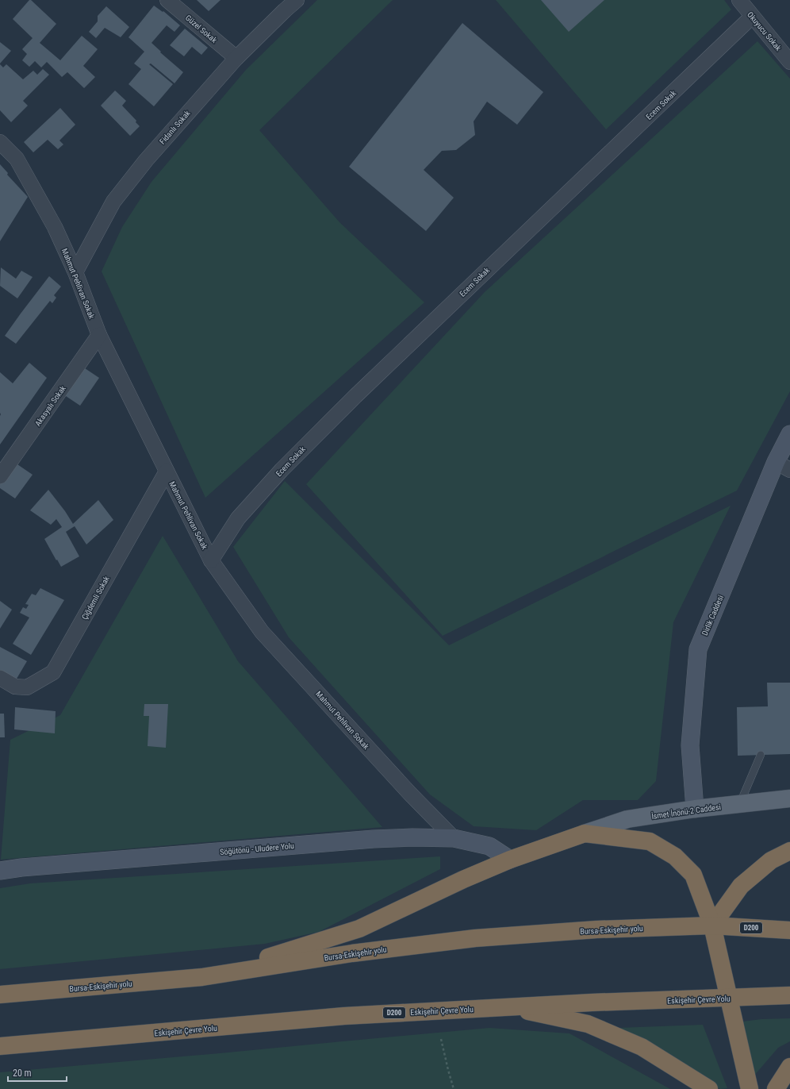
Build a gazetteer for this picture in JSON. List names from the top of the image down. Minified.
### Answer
{"streets":{"highway":["D200","Bursa-Eskişehir yolu","Eskişehir Çevre Yolu"],"main road":["İsmet İnönü-2 Caddesi"],"street":["Güzel Sokak","Okuyucu Sokak","Ecem Sokak","Fidanlı Sokak","Mahmut Pehlivan Sokak","Akasyalı Sokak","Çiğdemli Sokak","Dirlik Caddesi","Söğütönü - Uludere Yolu"]},"crossings":[["Güzel Sokak","Fidanlı Sokak"],["Okuyucu Sokak","Ecem Sokak"],["Ecem Sokak","Mahmut Pehlivan Sokak"],["Fidanlı Sokak","Mahmut Pehlivan Sokak"],["Mahmut Pehlivan Sokak","Akasyalı Sokak"],["Mahmut Pehlivan Sokak","Çiğdemli Sokak"],["Mahmut Pehlivan Sokak","Söğütönü - Uludere Yolu"],["Dirlik Caddesi","İsmet İnönü-2 Caddesi"],["D200","Bursa-Eskişehir yolu"]],"scale_bar":"20 m"}
